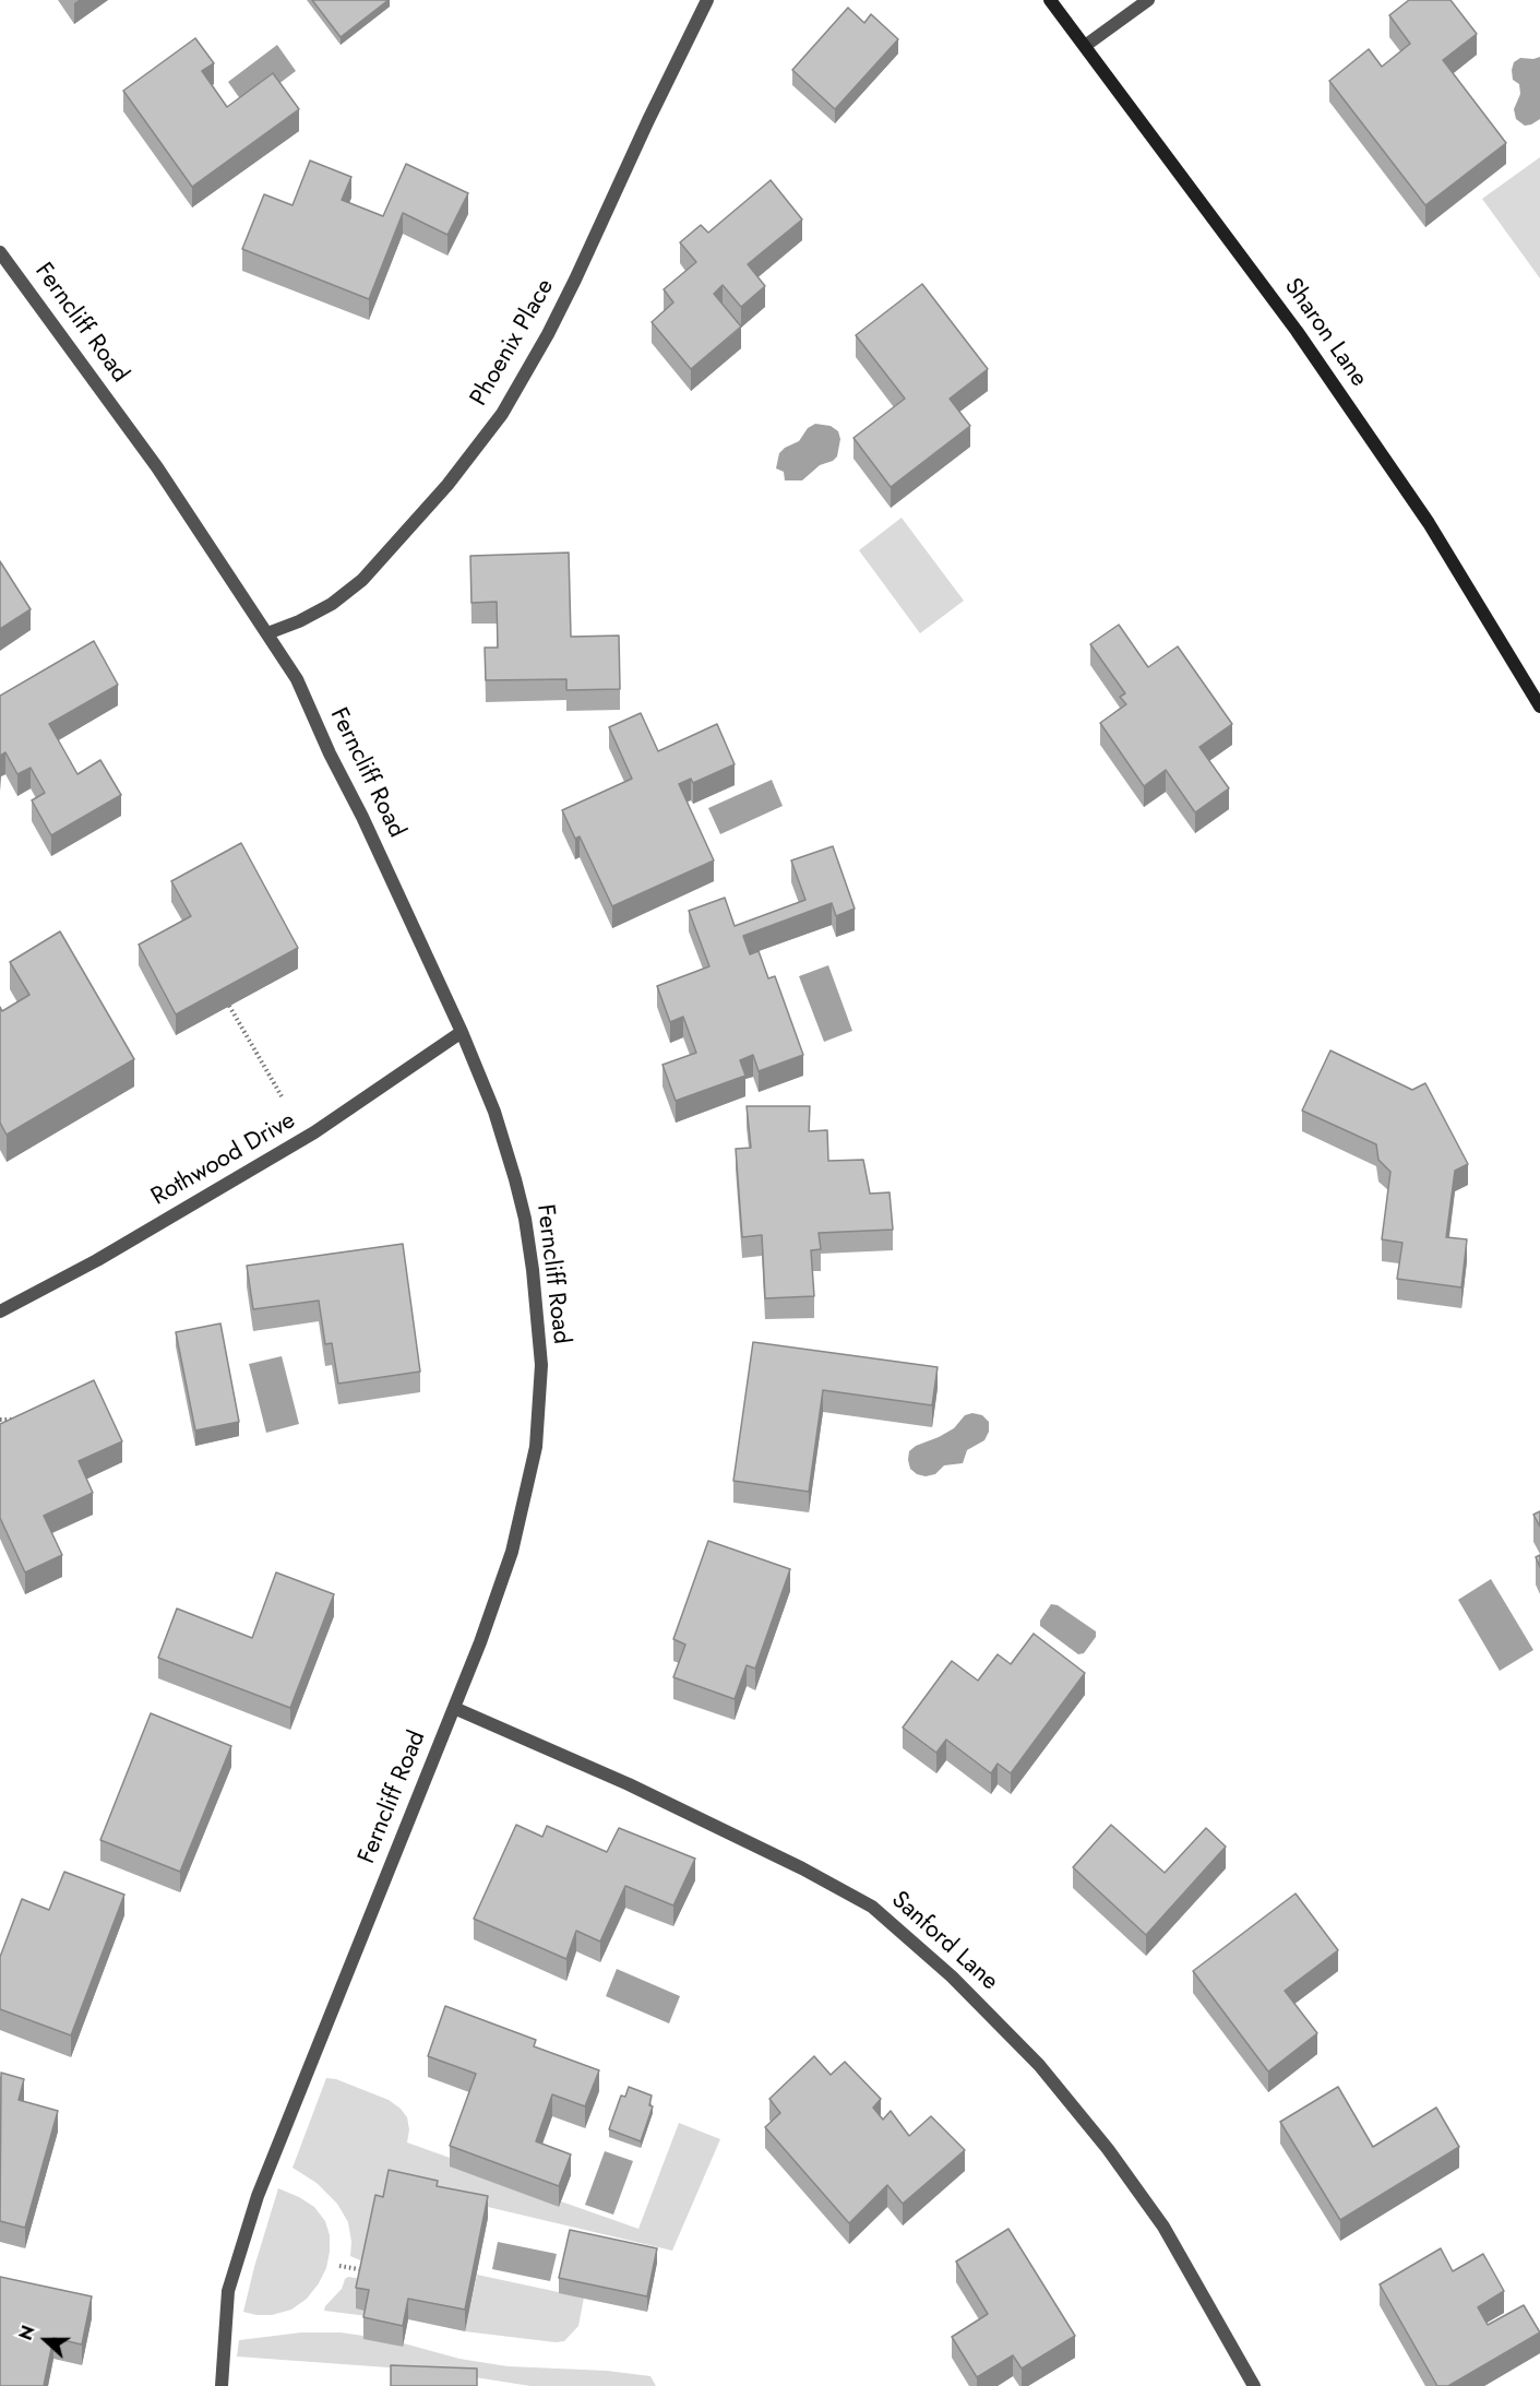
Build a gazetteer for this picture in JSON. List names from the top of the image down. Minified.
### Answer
{"streets":{"main road":["Sharon Lane"],"street":["Ferncliff Road","Phoenix Place","Rothwood Drive","Sanford Lane"]},"crossings":[["Ferncliff Road","Phoenix Place"],["Ferncliff Road","Rothwood Drive"],["Ferncliff Road","Sanford Lane"]],"north":"left"}
